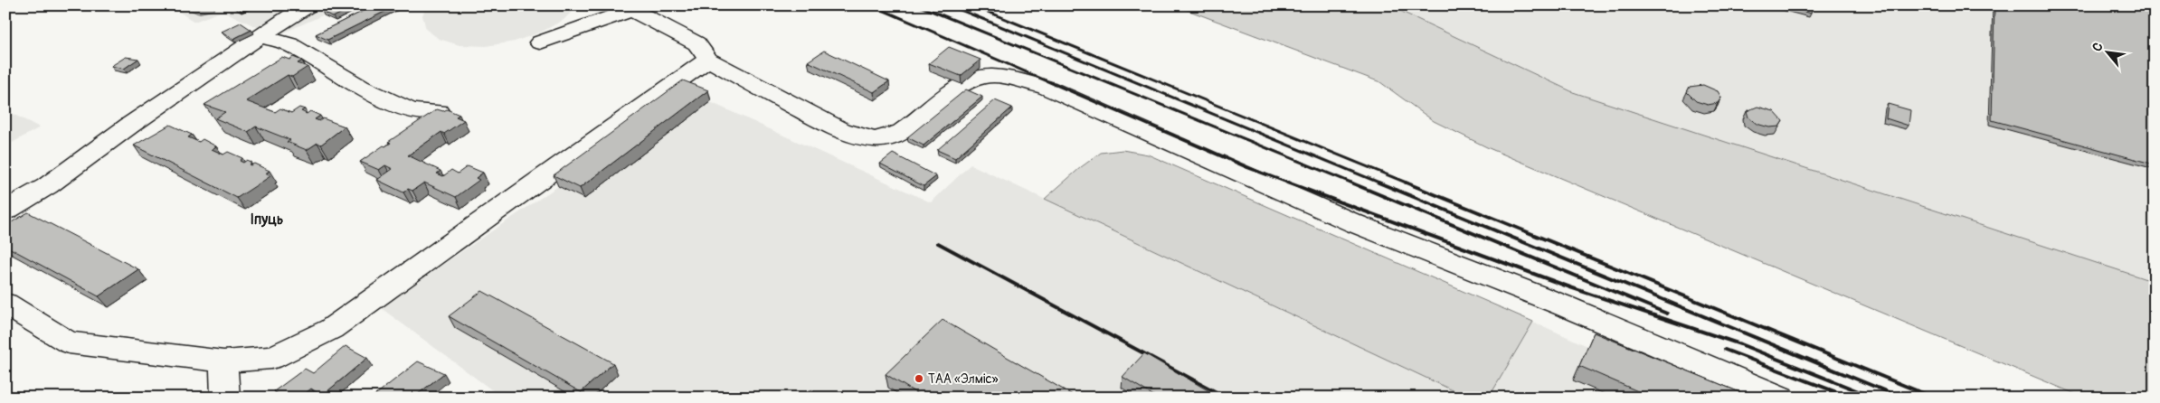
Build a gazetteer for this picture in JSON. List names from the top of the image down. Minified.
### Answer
{"districts":["Іпуць"],"places":["ТАА «Элміс»"],"north":"top left"}
